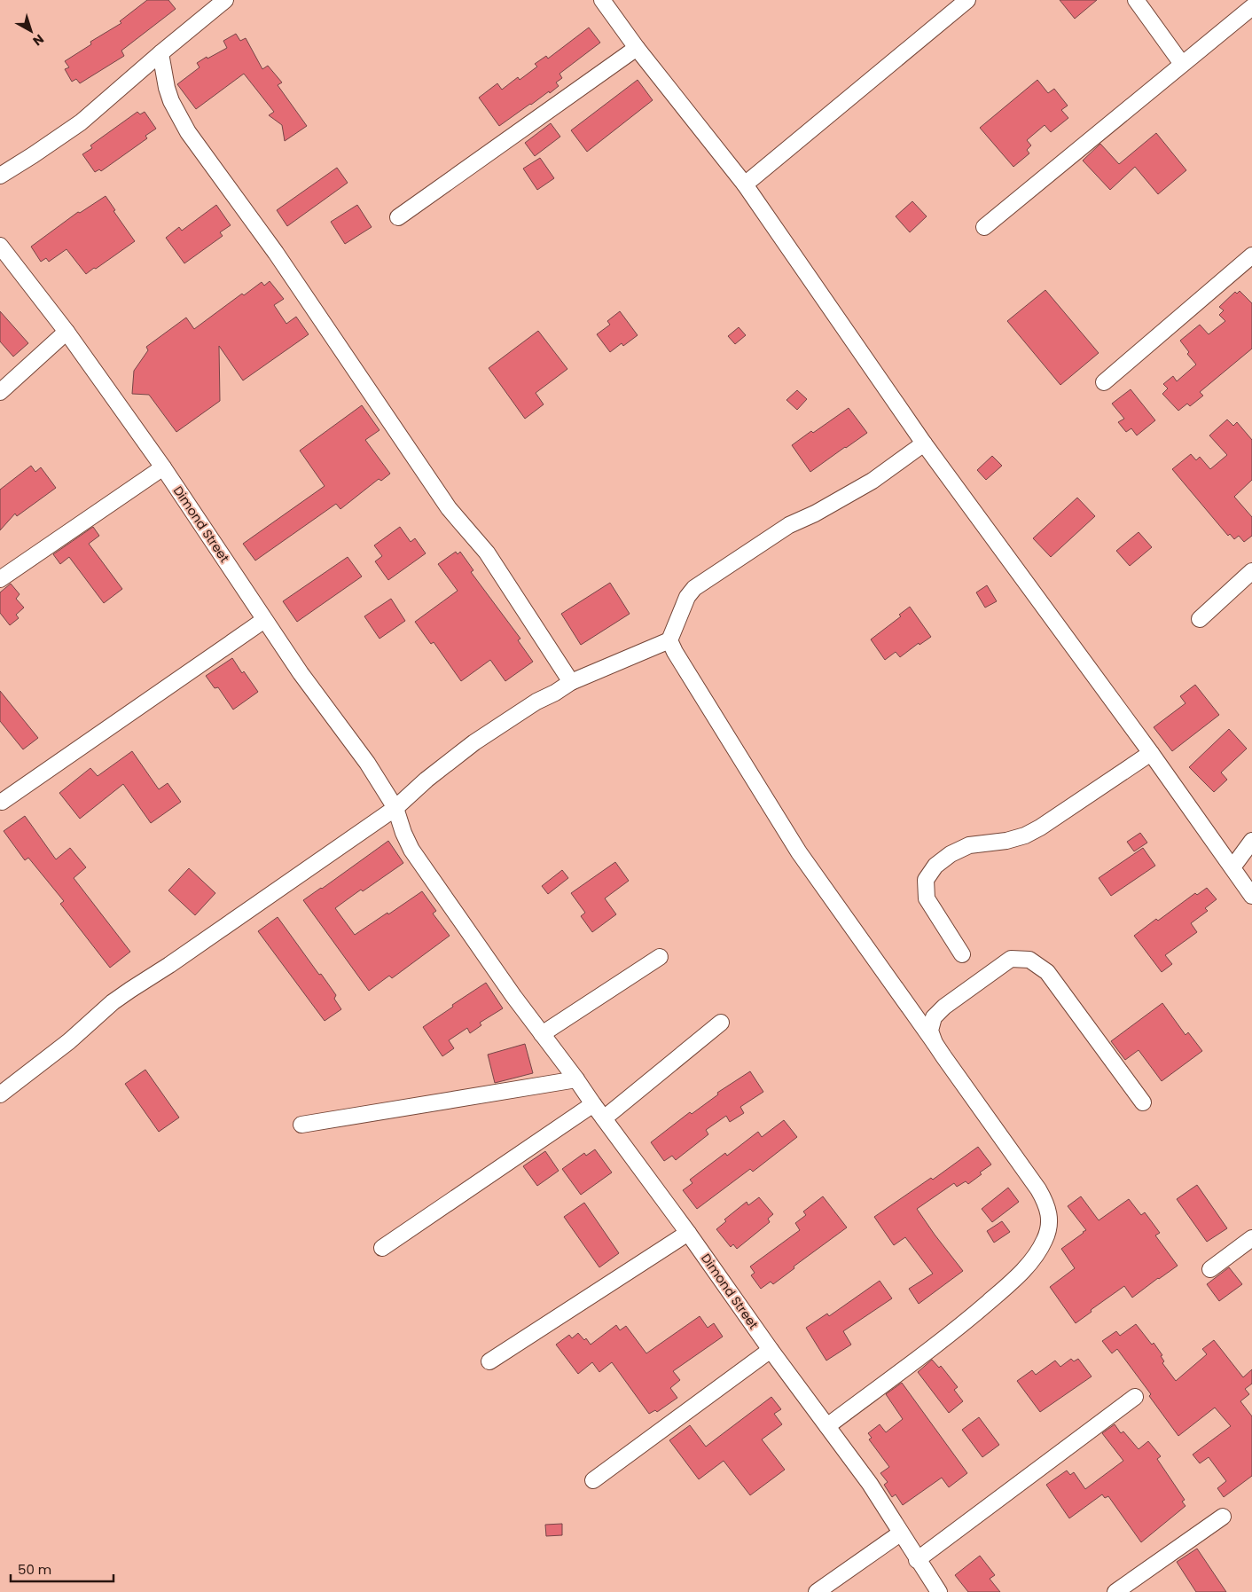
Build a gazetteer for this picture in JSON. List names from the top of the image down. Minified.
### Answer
{"streets":{"street":["Dimond Street"]},"scale_bar":"50 m","north":"bottom right"}
